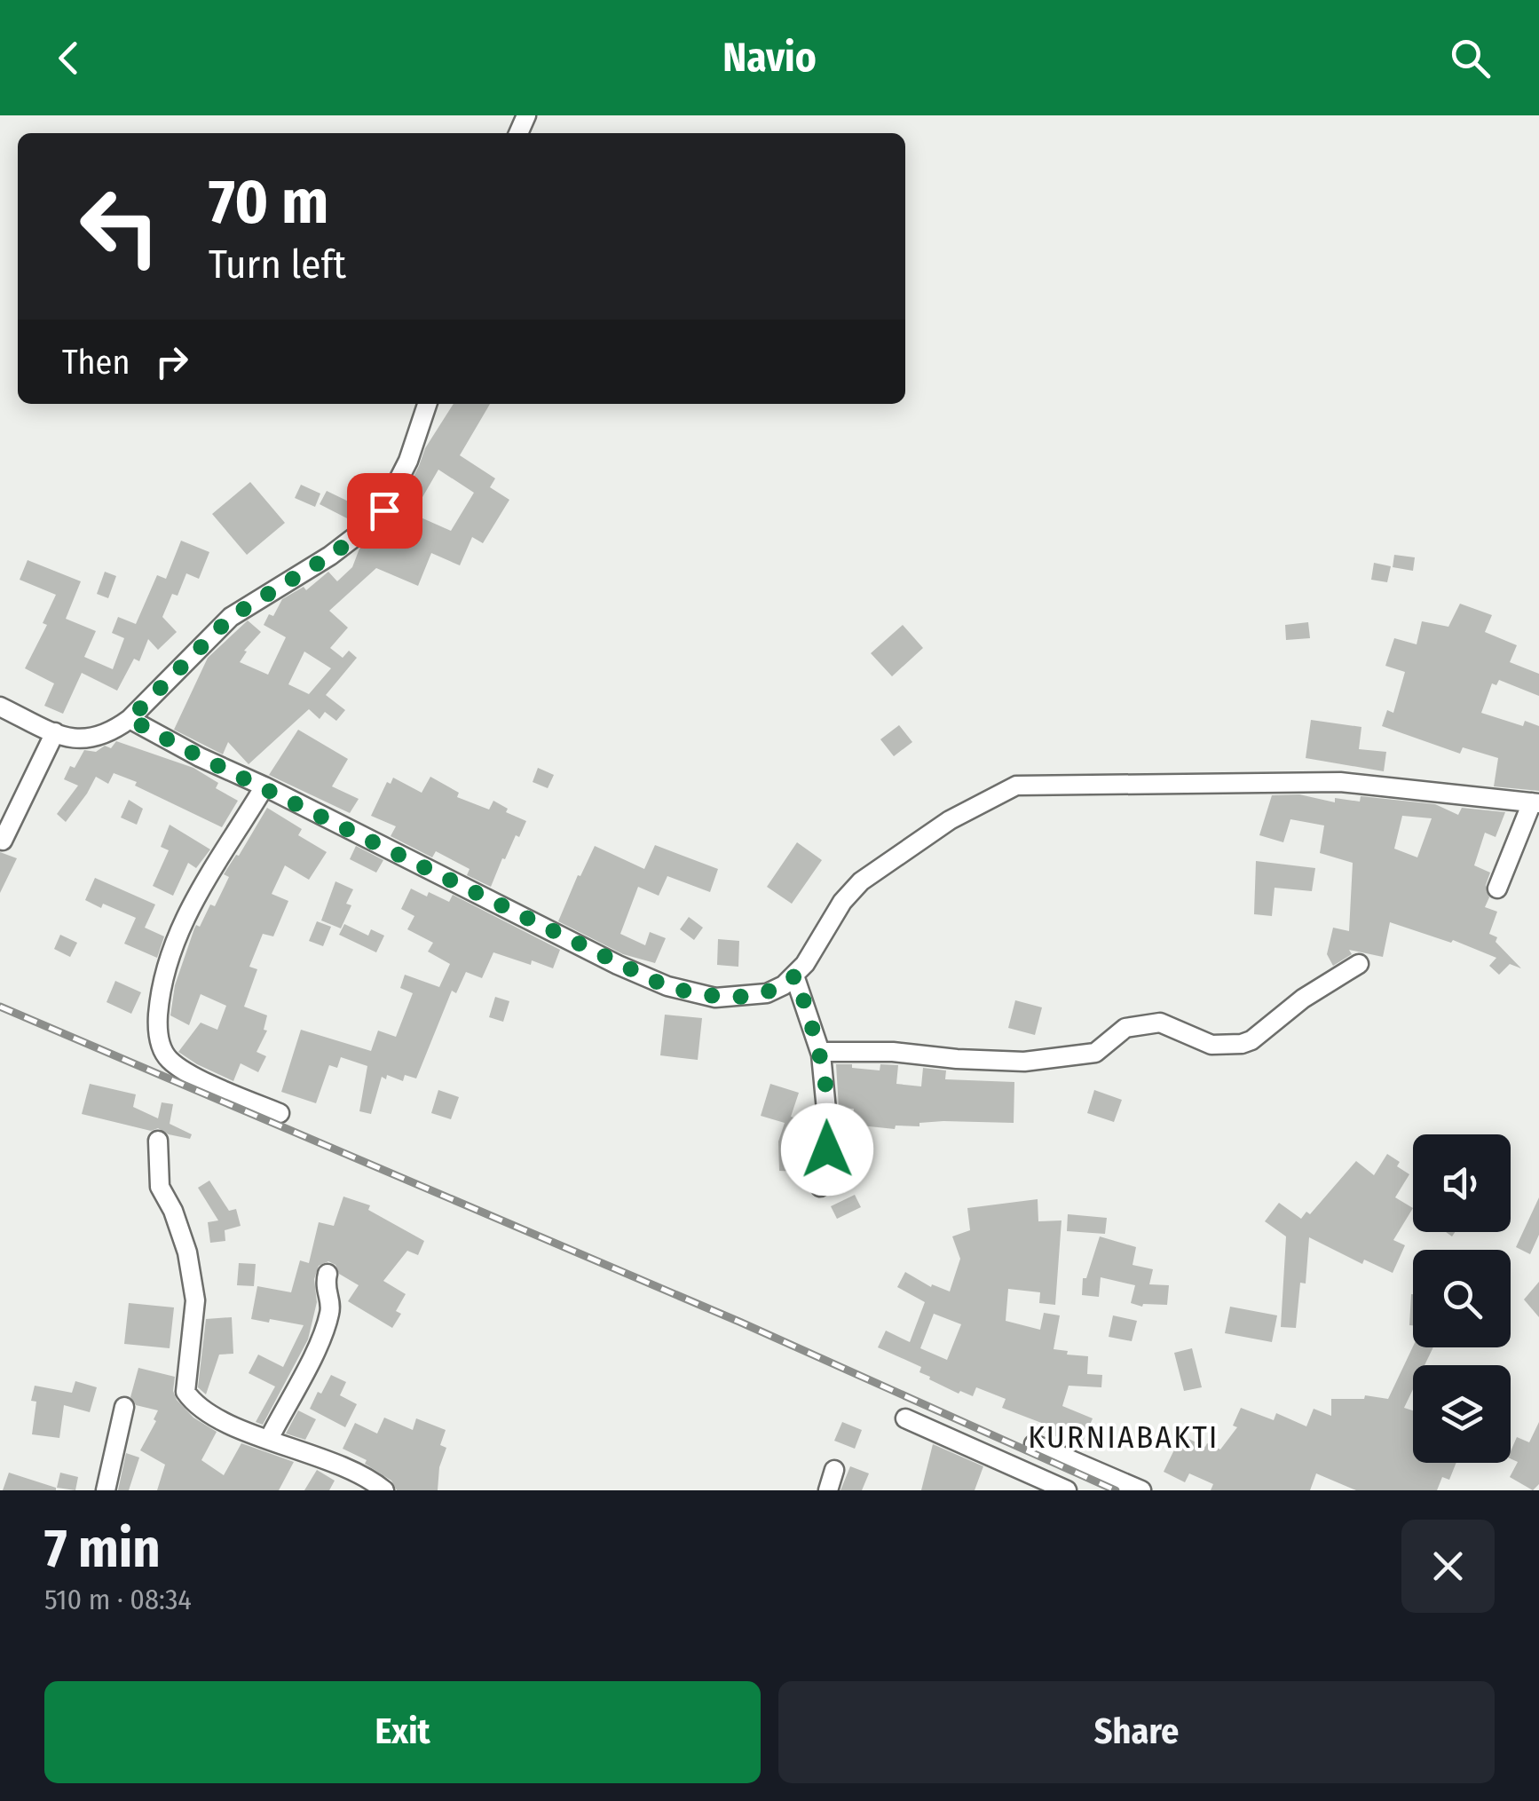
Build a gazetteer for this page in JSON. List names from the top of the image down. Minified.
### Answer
{"districts":["KURNIABAKTI"],"page":{"header":"Navio","turn":["70 m","Turn left"],"then":"Then","heading":["7 min","510 m · 08:34"],"buttons":["Exit","Share"]}}
